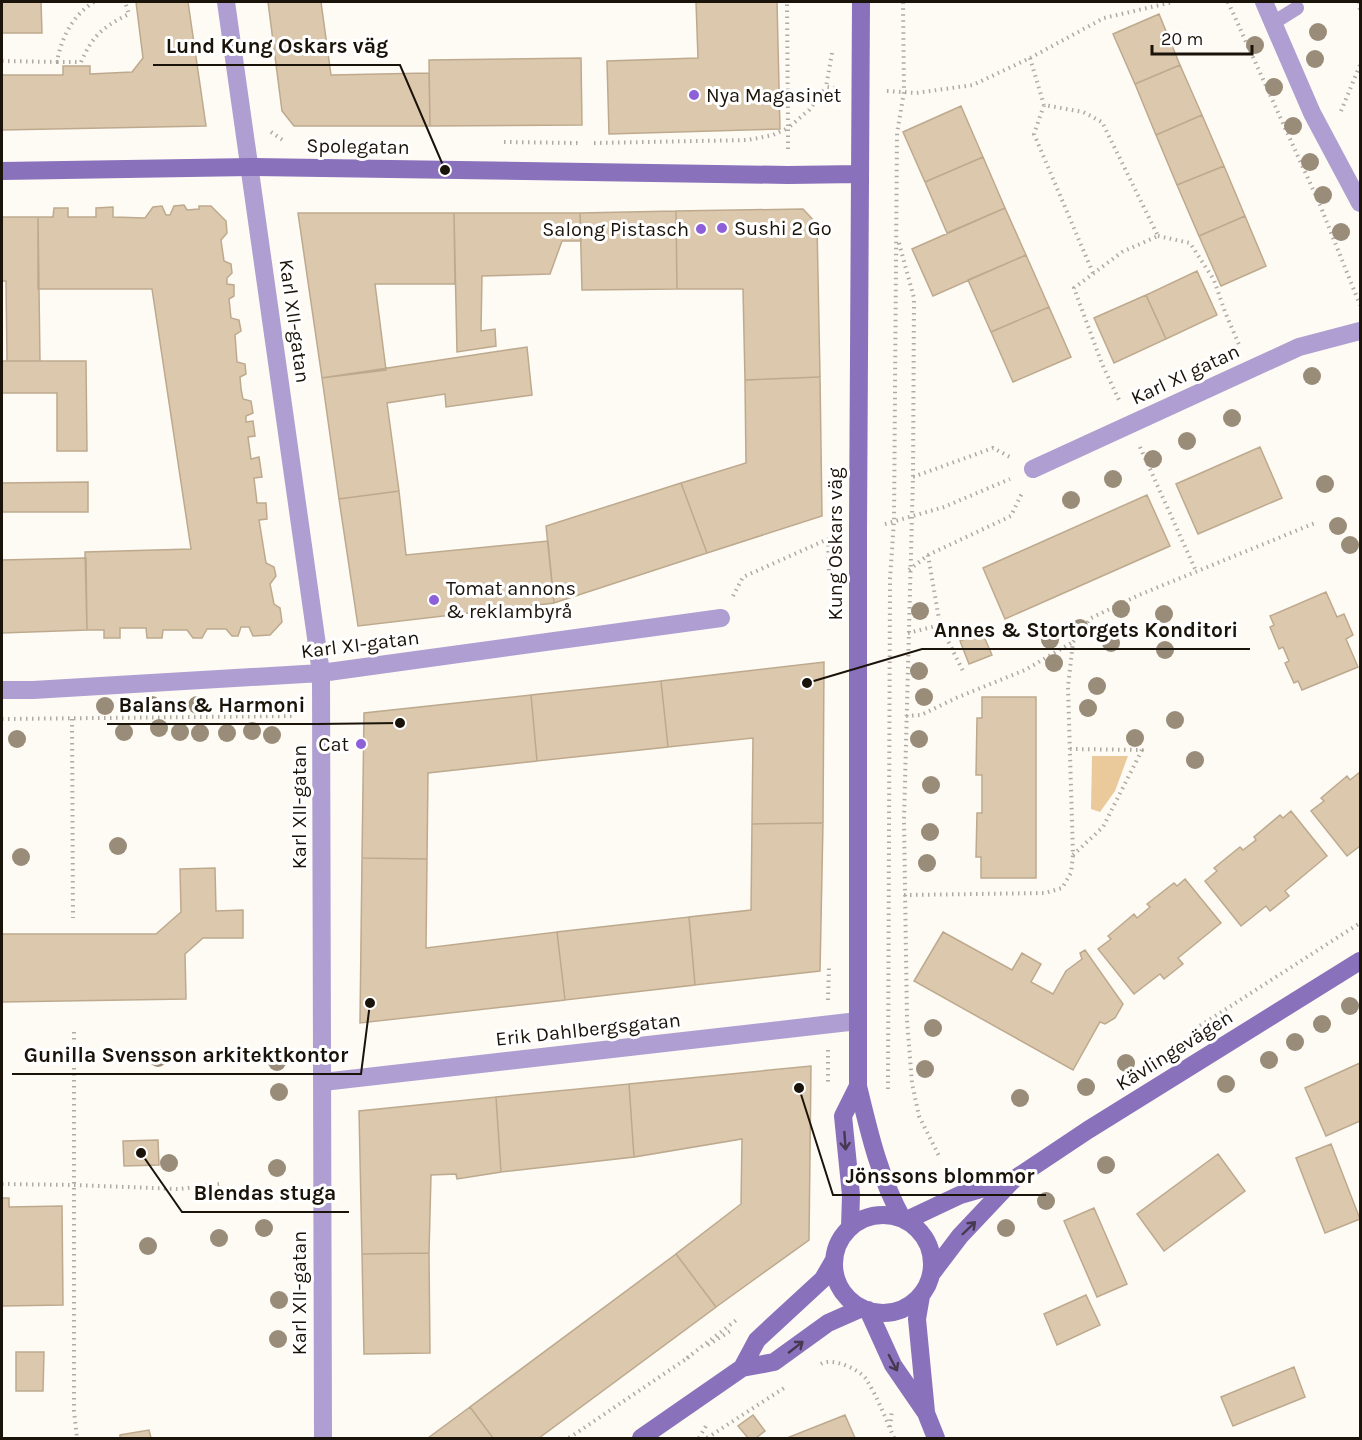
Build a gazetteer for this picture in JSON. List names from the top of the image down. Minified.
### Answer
{"streets":{"main road":["Spolegatan","Kung Oskars väg","Kävlingevägen"],"street":["Karl XII-gatan","Karl XI gatan","Karl XI-gatan","Erik Dahlbergsgatan"]},"crossings":[["Spolegatan","Karl XII-gatan"],["Spolegatan","Kung Oskars väg"],["Karl XII-gatan","Karl XI-gatan"],["Karl XII-gatan","Erik Dahlbergsgatan"],["Kung Oskars väg","Erik Dahlbergsgatan"],["Kung Oskars väg","Kävlingevägen"]],"places":["Nya Magasinet","Lund Kung Oskars väg","Sushi 2 Go","Salong Pistasch","Tomat annons & reklambyrå","Annes & Stortorgets Konditori","Balans & Harmoni","Cat","Gunilla Svensson arkitektkontor","Jönssons blommor","Blendas stuga"],"scale_bar":"20 m"}
